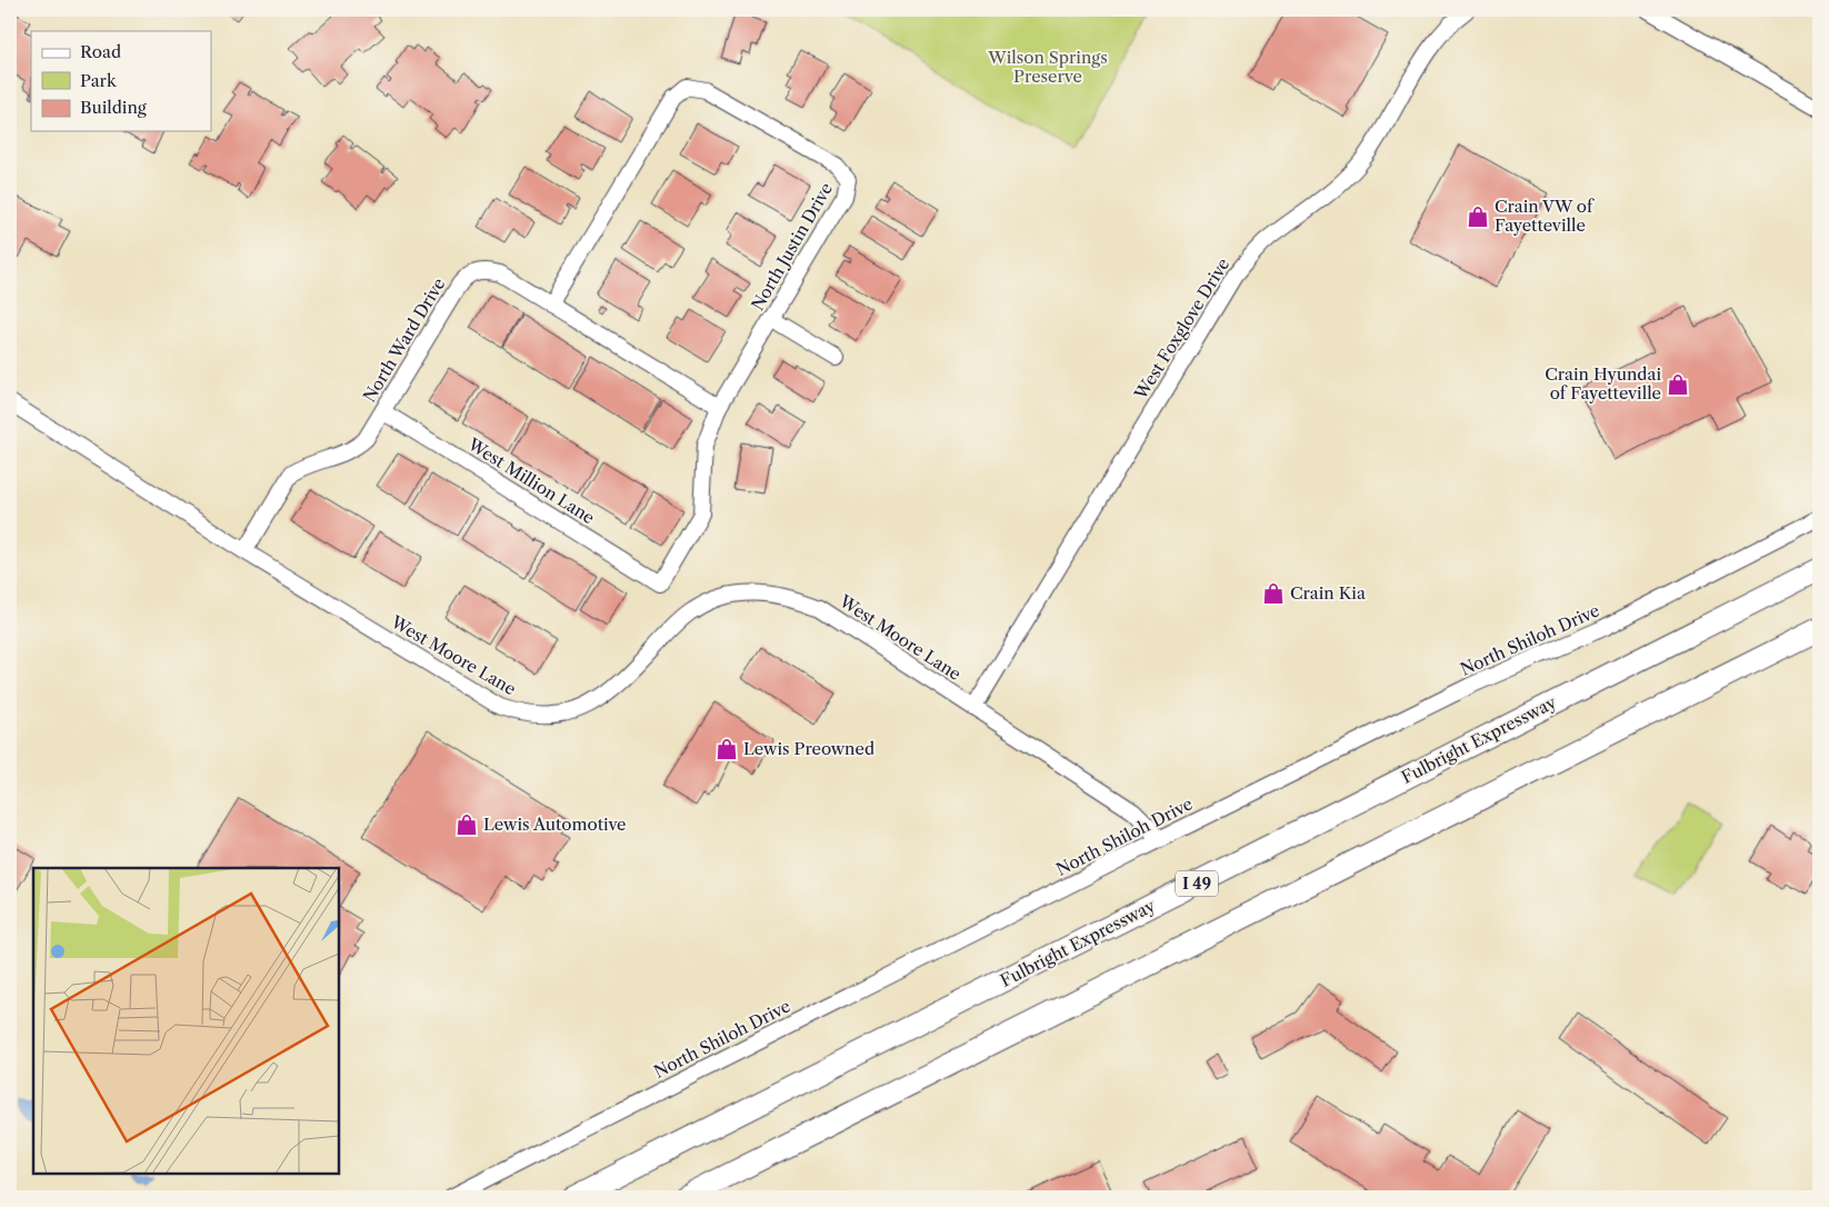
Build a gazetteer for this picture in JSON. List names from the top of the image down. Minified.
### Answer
{"streets":{"highway":["Fulbright Expressway","I 49"],"street":["North Justin Drive","West Foxglove Drive","North Ward Drive","West Million Lane","West Moore Lane","North Shiloh Drive"]},"crossings":[["North Justin Drive","North Ward Drive"],["North Justin Drive","West Million Lane"],["West Foxglove Drive","West Moore Lane"],["North Ward Drive","West Million Lane"],["North Ward Drive","West Moore Lane"],["West Moore Lane","North Shiloh Drive"]],"parks":["Wilson Springs Preserve"],"places":{"shop":["Crain VW of Fayetteville","Crain Hyundai of Fayetteville","Crain Kia","Lewis Preowned","Lewis Automotive"]},"legend":["Road","Park","Building"]}
